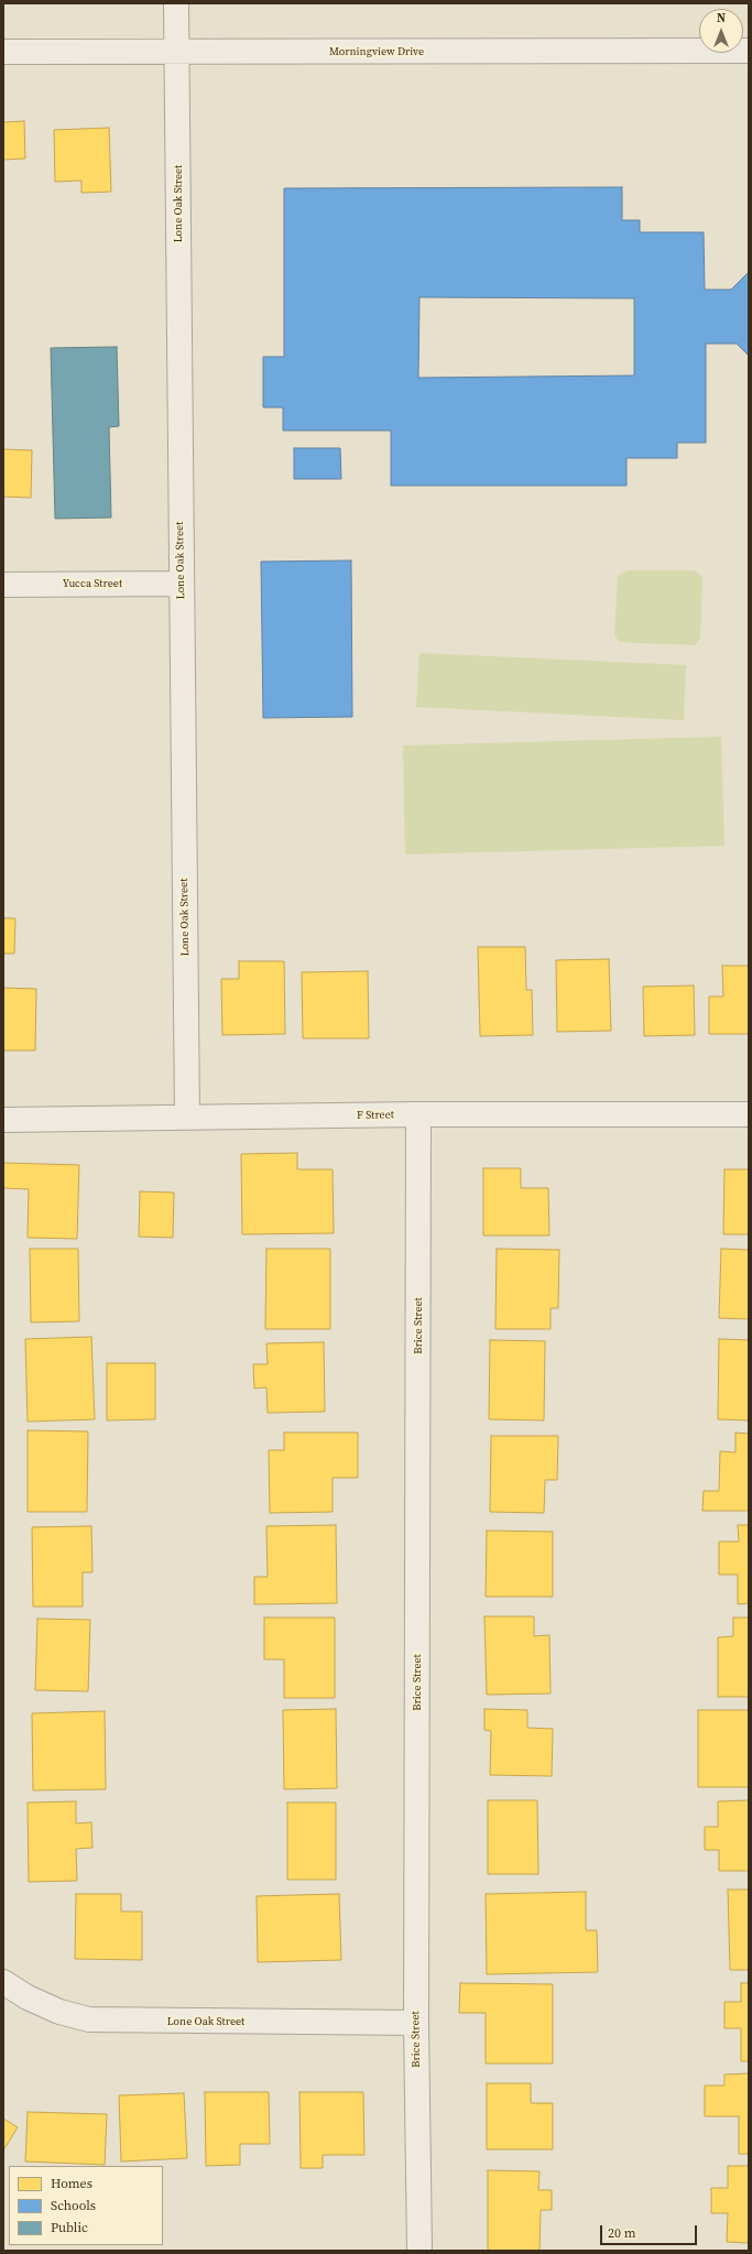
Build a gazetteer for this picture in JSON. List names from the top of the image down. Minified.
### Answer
{"streets":{"street":["Morningview Drive","Lone Oak Street","Yucca Street","F Street","Brice Street"]},"crossings":[["Morningview Drive","Lone Oak Street"],["Lone Oak Street","Yucca Street"],["Lone Oak Street","F Street"],["Lone Oak Street","Brice Street"],["F Street","Brice Street"]],"legend":["Homes","Schools","Public"],"scale_bar":"20 m","north":"top"}
